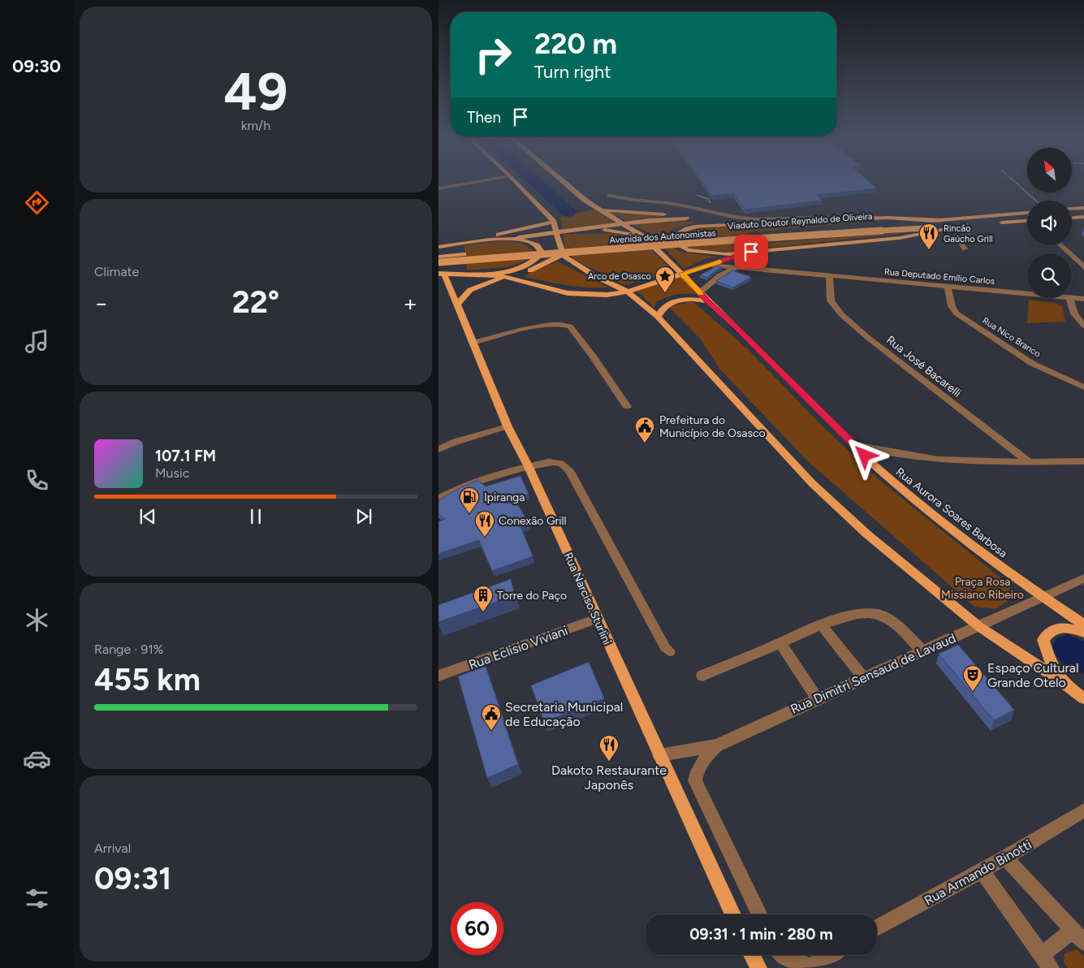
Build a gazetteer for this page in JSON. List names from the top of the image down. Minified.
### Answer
{"streets":{"main road":["Viaduto Doutor Reynaldo de Oliveira","Avenida dos Autonomistas","Rua Aurora Soares Barbosa","Rua Narciso Sturlini"],"street":["Rua Deputado Emílio Carlos","Rua Nico Branco","Rua José Bacarelli","Rua Eclisio Viviani","Rua Dimitri Sensaud de Lavaud","Rua Armando Binotti"]},"crossings":[["Viaduto Doutor Reynaldo de Oliveira","Avenida dos Autonomistas"],["Rua Deputado Emílio Carlos","Rua Nico Branco"],["Rua Deputado Emílio Carlos","Rua José Bacarelli"],["Rua Aurora Soares Barbosa","Rua Dimitri Sensaud de Lavaud"],["Rua Narciso Sturlini","Rua Eclisio Viviani"],["Rua Narciso Sturlini","Rua Dimitri Sensaud de Lavaud"]],"parks":["Praça Rosa Missiano Ribeiro"],"places":{"restaurant":["Rincão Gaúcho Grill","Conexão Grill","Dakoto Restaurante Japonês"],"place":["Arco de Osasco"],"public building":["Prefeitura do Município de Osasco","Secretaria Municipal de Educação"],"fuel station":["Ipiranga"],"building":["Torre do Paço"],"theatre":["Espaço Cultural Grande Otelo"]},"north":"top left","page":{"tabs":"09:30","tile":[["49","km/h"],"Climate",["Range · 91%","455 km"],["Arrival","09:31"]],"turn":["220 m","Turn right"],"then":"Then","heat":["−","22°","+"],"song":["107.1 FM","Music"],"limit":"60","trip":"09:31 · 1 min · 280 m"}}
